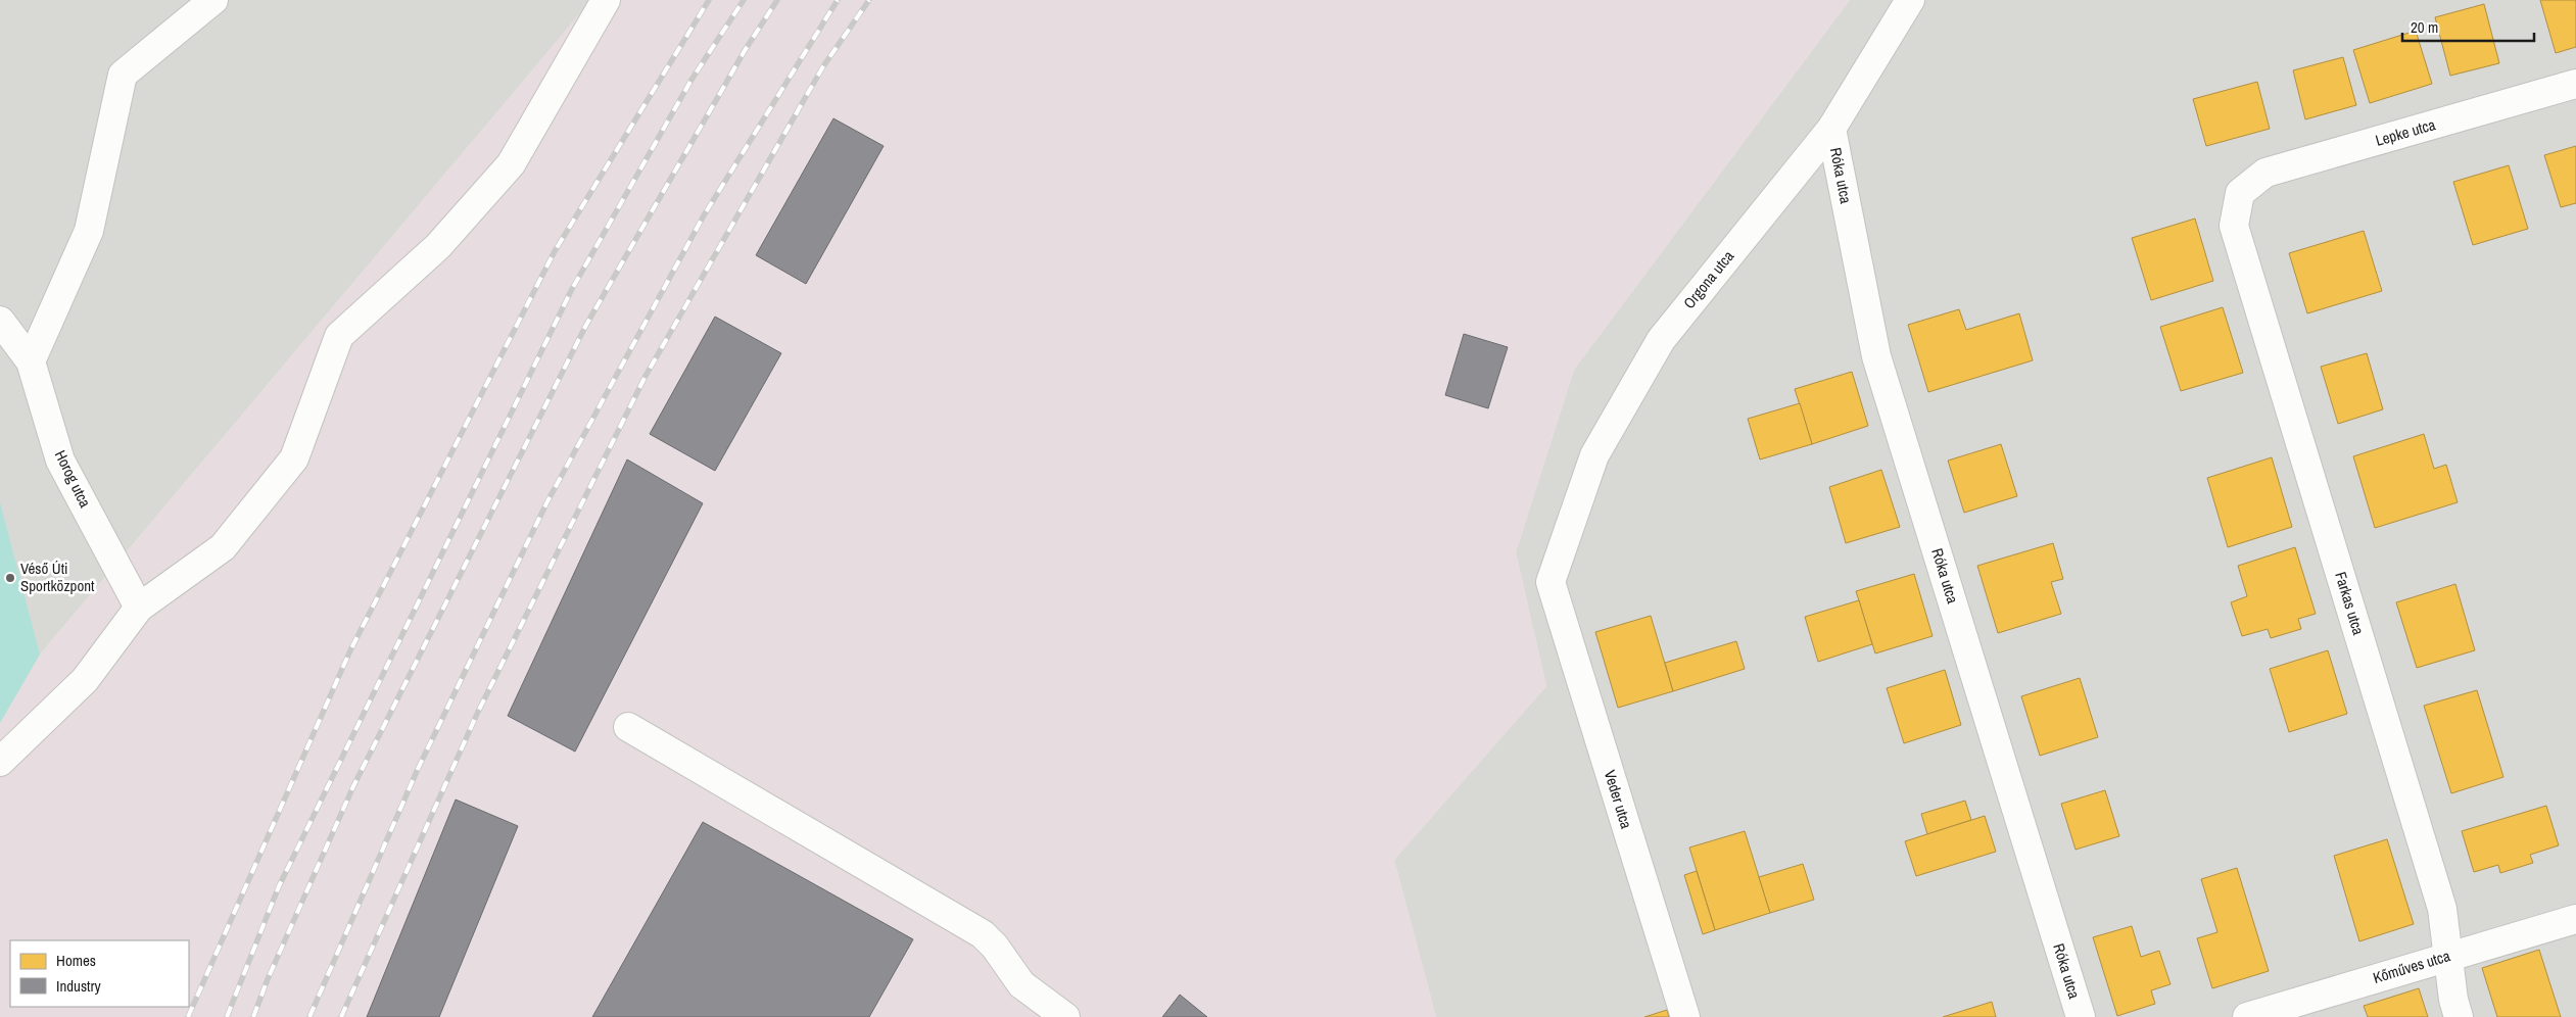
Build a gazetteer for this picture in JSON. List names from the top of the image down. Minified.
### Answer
{"streets":{"street":["Lepke utca","Róka utca","Orgona utca","Horog utca","Farkas utca","Veder utca","Kőműves utca"]},"crossings":[["Lepke utca","Farkas utca"],["Róka utca","Orgona utca"],["Orgona utca","Veder utca"],["Farkas utca","Kőműves utca"]],"places":["Véső Úti Sportközpont"],"legend":["Homes","Industry"],"scale_bar":"20 m"}
